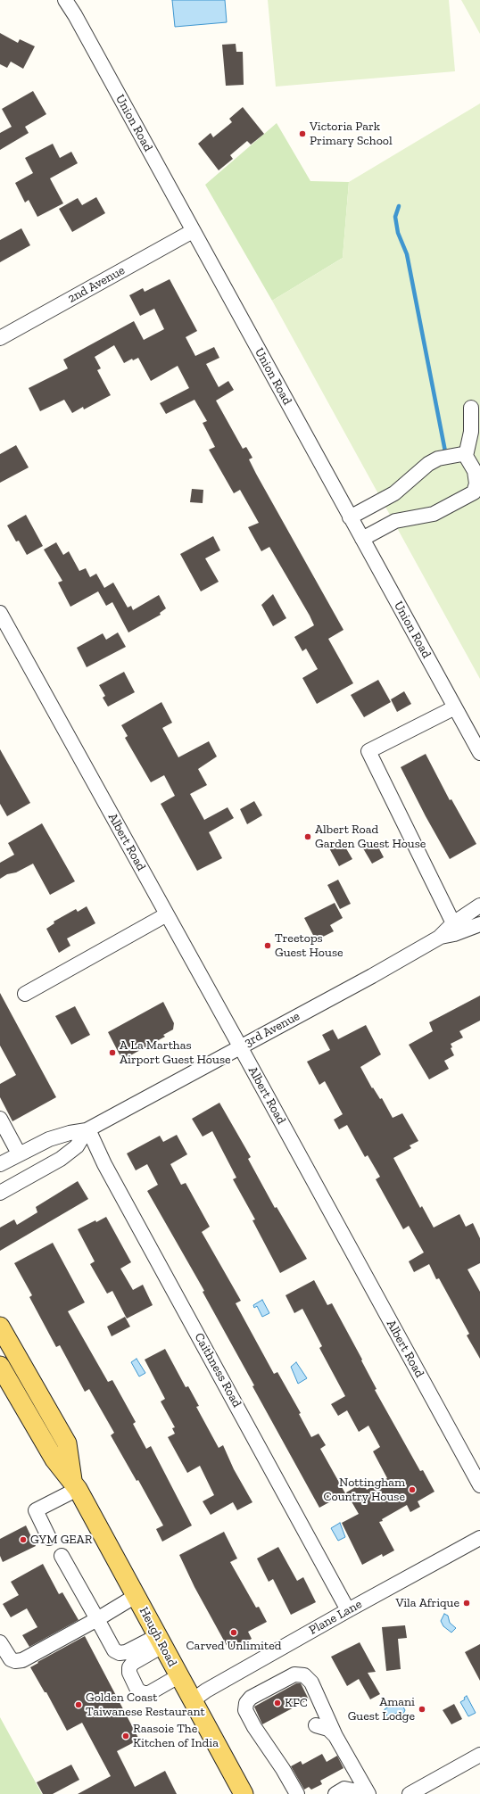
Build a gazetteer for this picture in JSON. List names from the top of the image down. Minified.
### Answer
{"streets":{"main road":["Heugh Road"],"street":["Union Road","2nd Avenue","Albert Road","3rd Avenue","Caithness Road","Plane Lane"]},"crossings":[["Union Road","2nd Avenue"],["Albert Road","3rd Avenue"],["3rd Avenue","Caithness Road"],["Caithness Road","Plane Lane"],["Plane Lane","Heugh Road"]],"places":["Victoria Park Primary School","Albert Road Garden Guest House","Treetops Guest House","A La Marthas Airport Guest House","Nottingham Country House","GYM GEAR","Vila Afrique","Carved Unlimited","KFC","Golden Coast Taiwanese Restaurant","Amani Guest Lodge","Raasoie The Kitchen of India"]}
